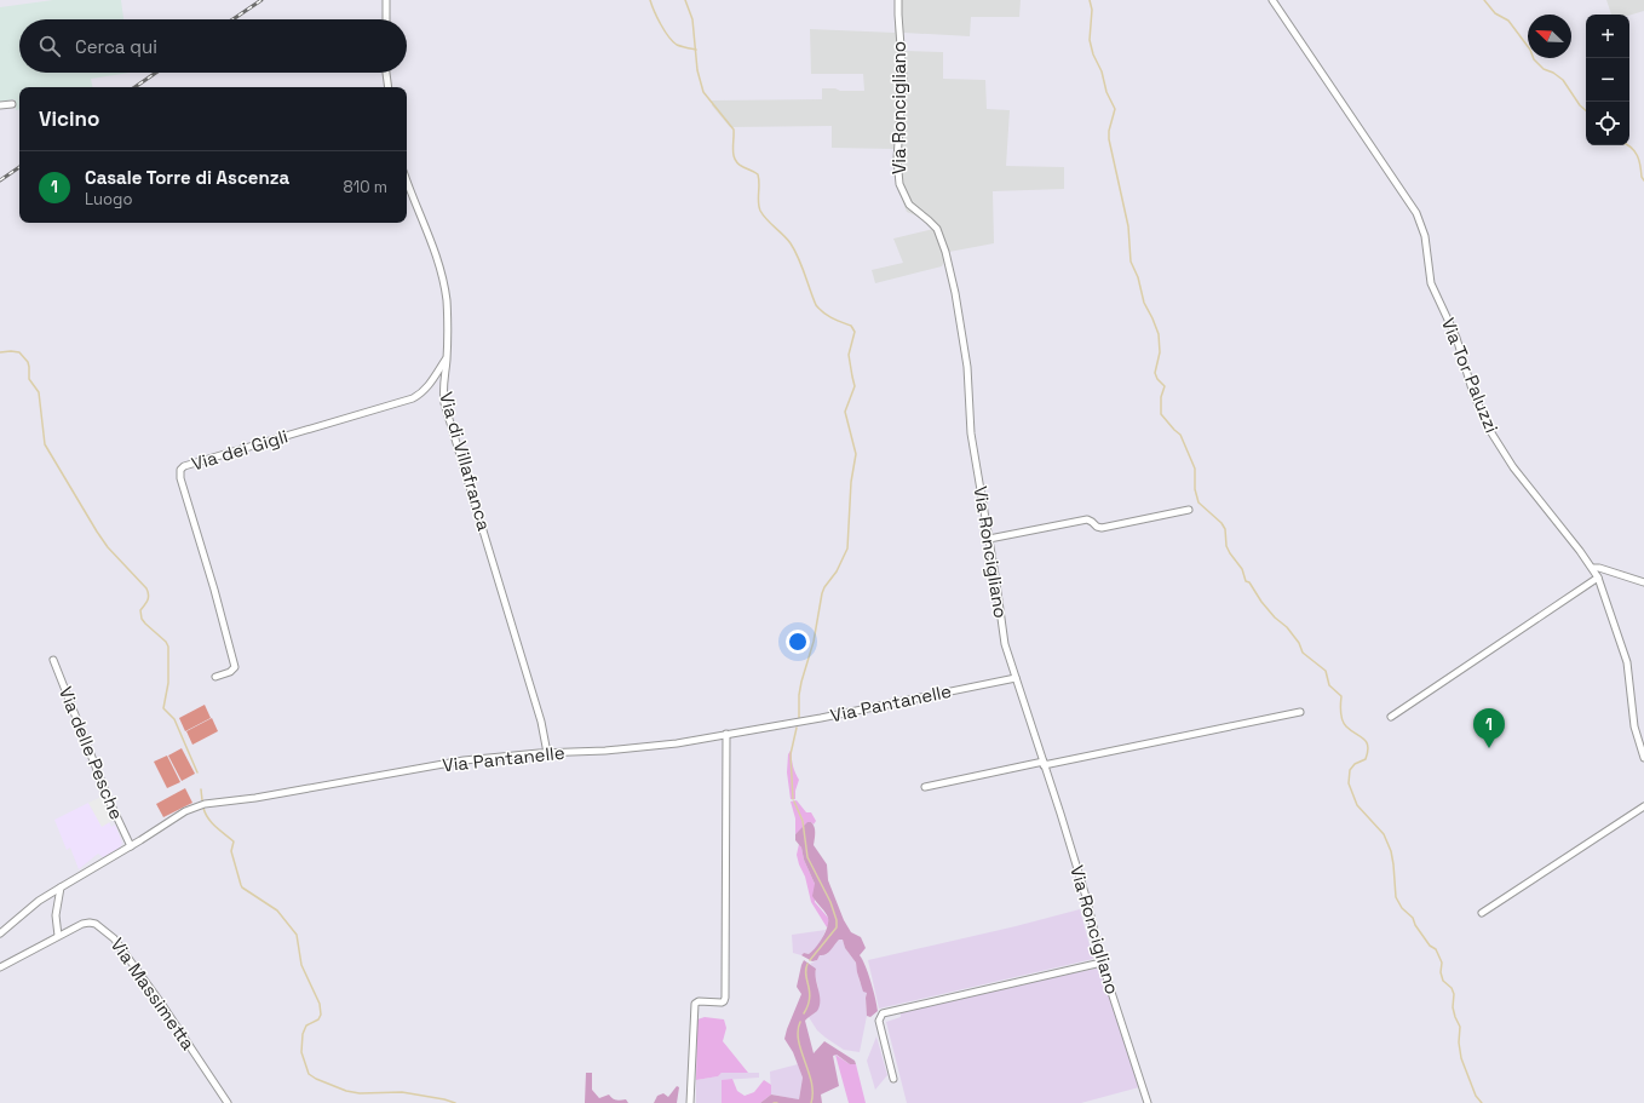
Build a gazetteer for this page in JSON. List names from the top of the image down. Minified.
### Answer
{"streets":{"street":["Via Roncigliano","Via Tor Paluzzi","Via dei Gigli","Via di Villafranca","Via Pantanelle","Via delle Pesche","Via Massimetta"]},"crossings":[["Via Roncigliano","Via Pantanelle"],["Via dei Gigli","Via di Villafranca"],["Via di Villafranca","Via Pantanelle"],["Via Pantanelle","Via delle Pesche"]],"north":"top left","page":{"map_buttons":["+","−"],"search":"Cerca qui","heading":"Vicino","list":[{"mark":"1","name":"Casale Torre di Ascenza","note":"Luogo","value":"810 m"}],"pins":"1"}}
